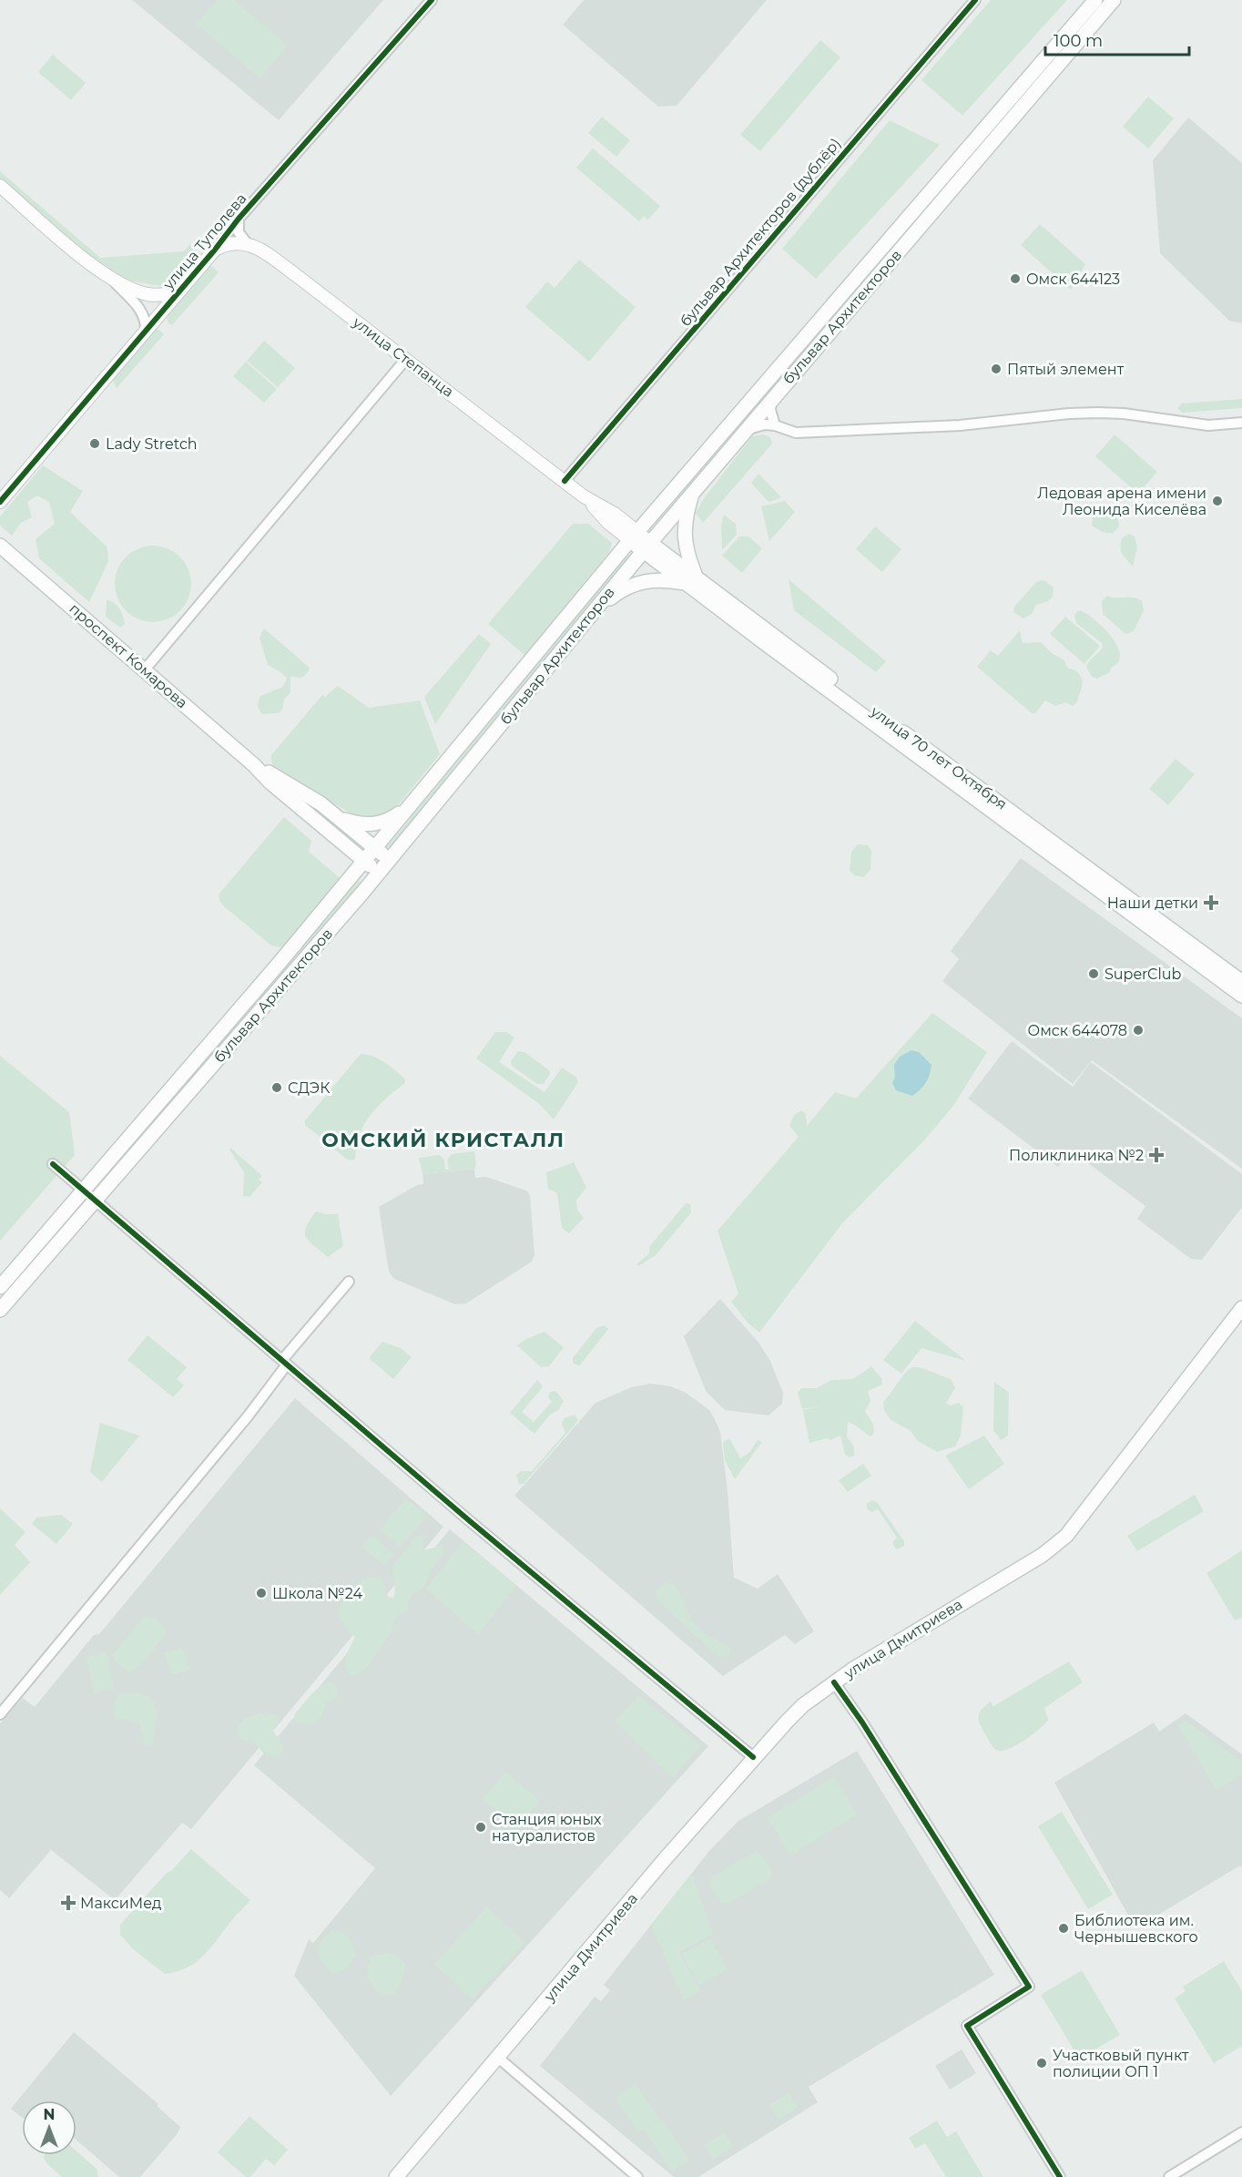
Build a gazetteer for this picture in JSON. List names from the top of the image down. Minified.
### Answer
{"streets":{"main road":["бульвар Архитекторов","проспект Комарова","улица 70 лет Октября","улица Дмитриева"],"street":["бульвар Архитекторов (дублёр)","улица Туполева","улица Степанца"]},"crossings":[["бульвар Архитекторов (дублёр)","улица Степанца"],["бульвар Архитекторов","улица Степанца"],["бульвар Архитекторов","проспект Комарова"],["бульвар Архитекторов","улица 70 лет Октября"],["улица Степанца","улица 70 лет Октября"]],"districts":["ОМСКИЙ КРИСТАЛЛ"],"places":{"other":["Омск 644123","Пятый элемент","Lady Stretch","Ледовая арена имени Леонида Киселёва","SuperClub","Омск 644078","СДЭК","Школа №24","Станция юных натуралистов","Библиотека им. Чернышевского","Участковый пункт полиции ОП 1"],"health":["Наши детки","Поликлиника №2","МаксиМед"]},"scale_bar":"100 m","north":"top"}
